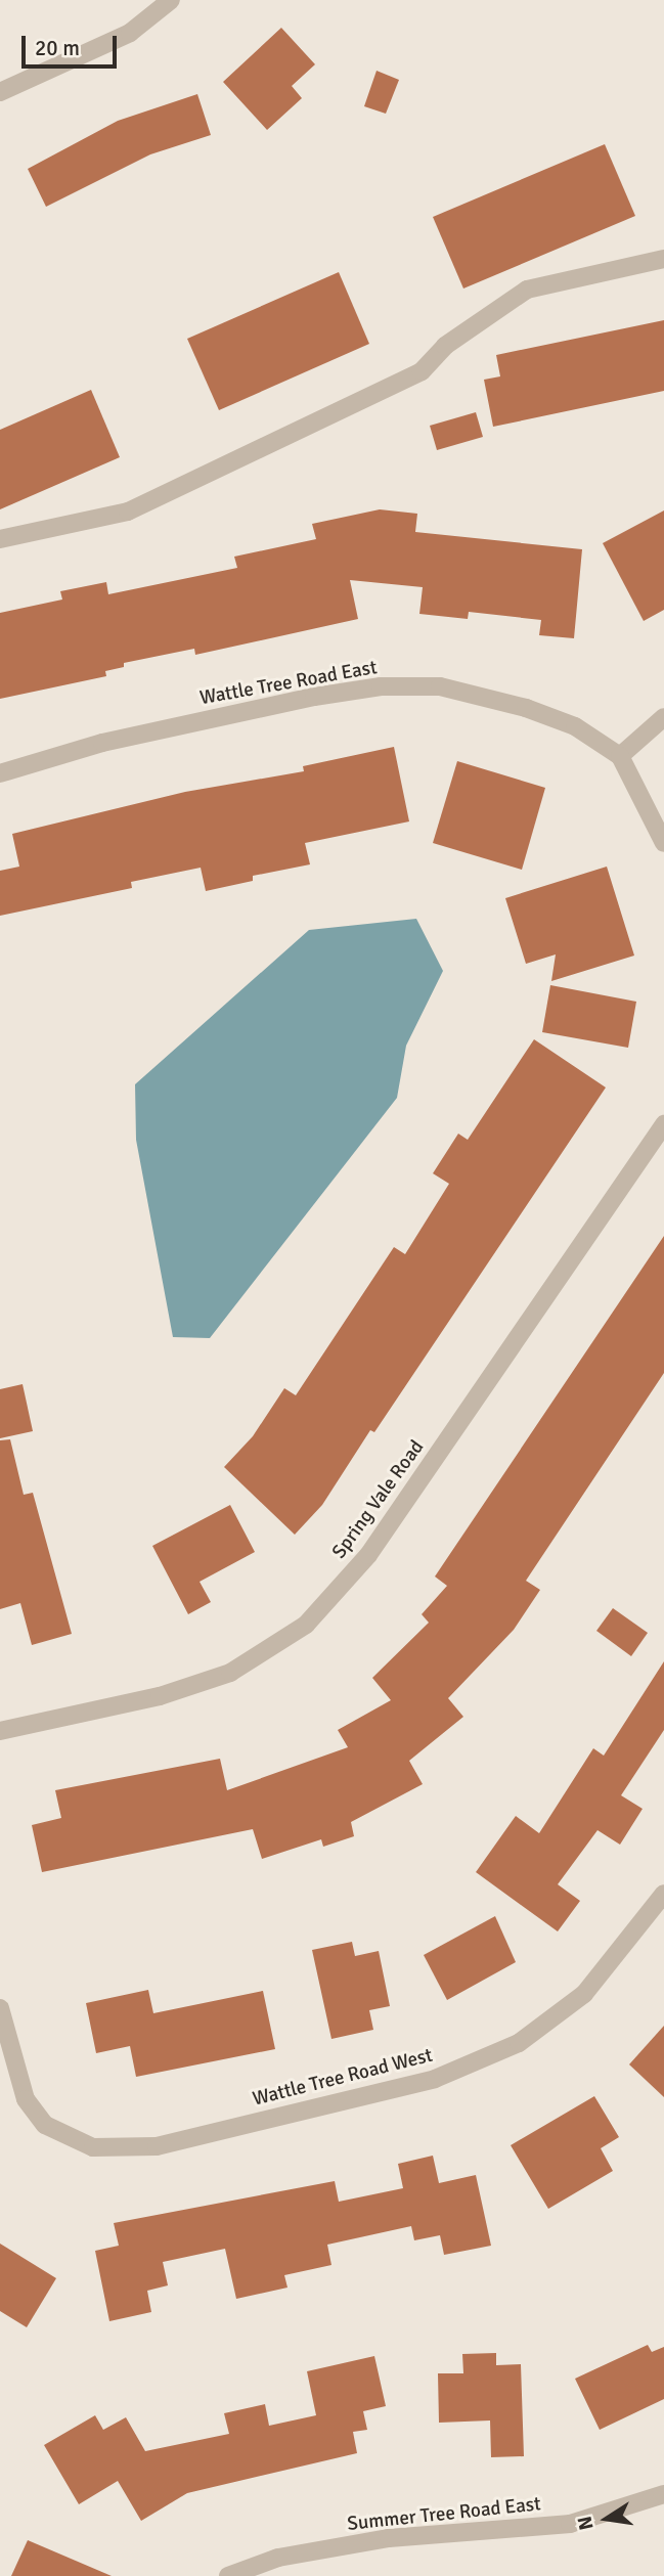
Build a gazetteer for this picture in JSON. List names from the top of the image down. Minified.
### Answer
{"streets":{"street":["Wattle Tree Road East","Spring Vale Road","Wattle Tree Road West","Summer Tree Road East"]},"scale_bar":"20 m","north":"left"}
